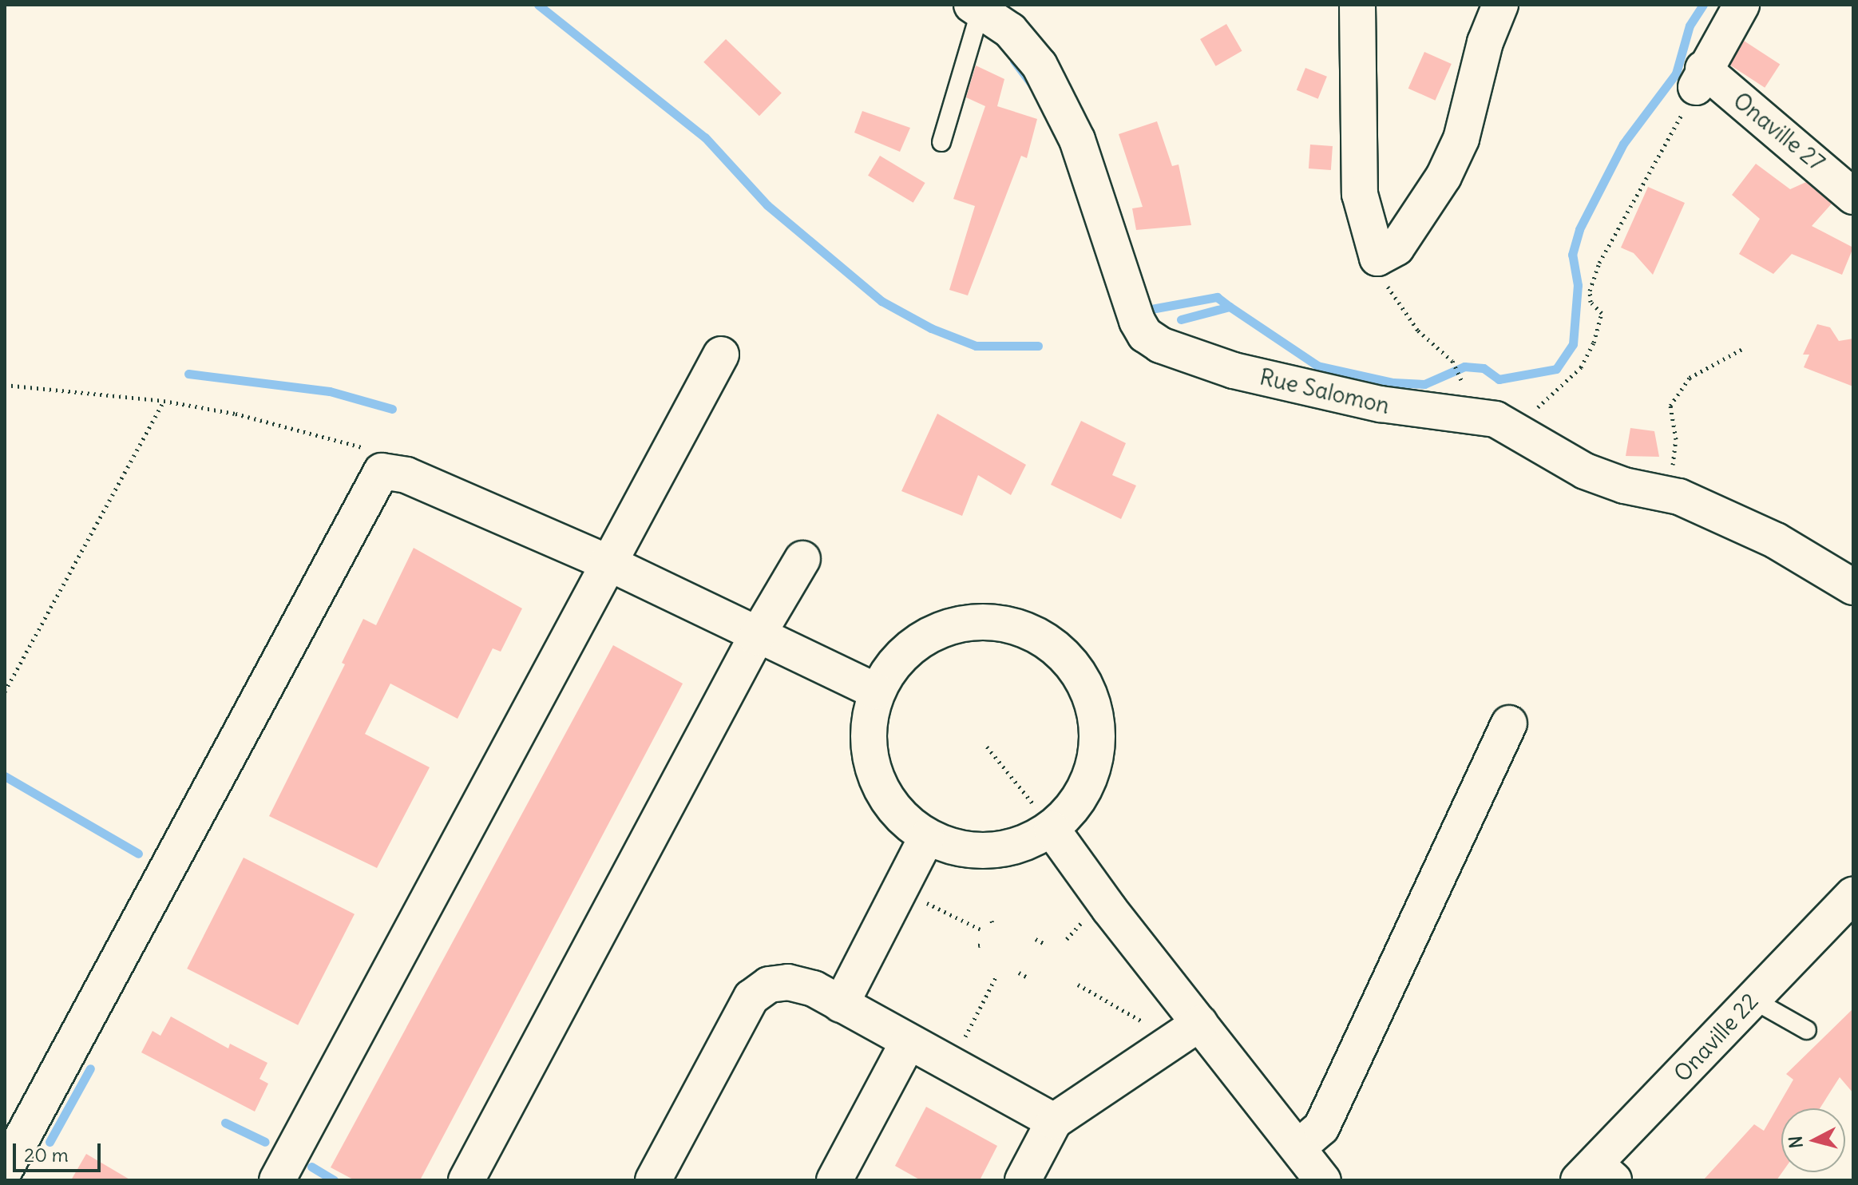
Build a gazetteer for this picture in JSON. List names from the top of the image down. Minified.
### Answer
{"streets":{"street":["Onaville 27","Rue Salomon","Onaville 22"]},"scale_bar":"20 m","north":"left"}
